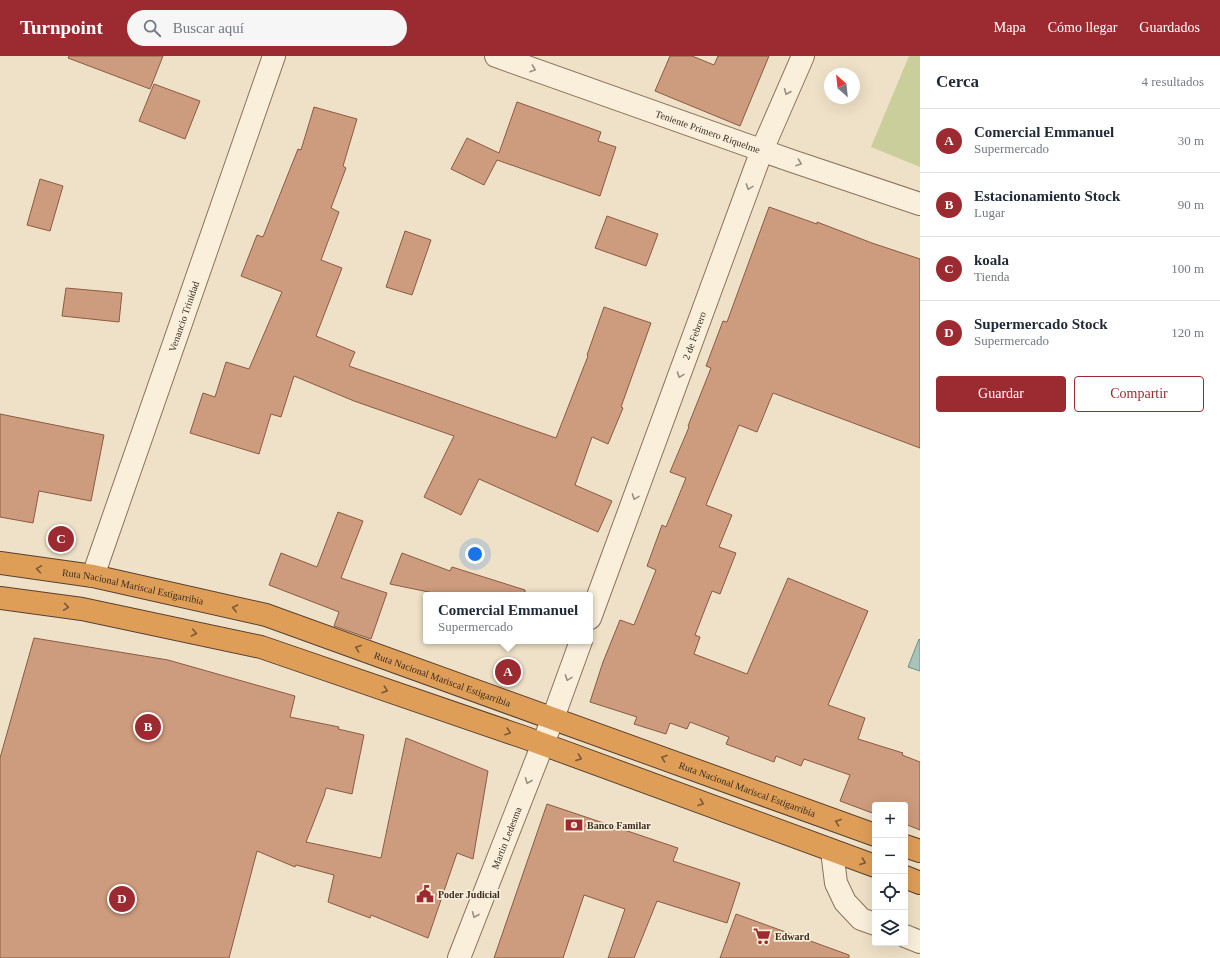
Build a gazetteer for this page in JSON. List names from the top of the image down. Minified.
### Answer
{"streets":{"highway":["Ruta Nacional Mariscal Estigarribia"],"street":["Teniente Primero Riquelme","Venancio Trinidad","2 de Febrero","Martin Ledesma"]},"crossings":[["Teniente Primero Riquelme","2 de Febrero"],["Venancio Trinidad","Ruta Nacional Mariscal Estigarribia"],["Ruta Nacional Mariscal Estigarribia","Martin Ledesma"]],"one_way":["Teniente Primero Riquelme","2 de Febrero","Martin Ledesma"],"places":{"bank":["Banco Familar"],"public building":["Poder Judicial"],"supermarket":["Edward"]},"north":"top left","page":{"header":"Turnpoint","search":"Buscar aquí","nav":["Mapa","Cómo llegar","Guardados"],"heading":["Cerca","4 resultados"],"list":[{"mark":"A","name":"Comercial Emmanuel","note":"Supermercado","value":"30 m"},{"mark":"B","name":"Estacionamiento Stock","note":"Lugar","value":"90 m"},{"mark":"C","name":"koala","note":"Tienda","value":"100 m"},{"mark":"D","name":"Supermercado Stock","note":"Supermercado","value":"120 m"}],"buttons":["Guardar","Compartir"],"pins":["C","A","B","D"],"popup":["Comercial Emmanuel","Supermercado"],"map_buttons":["+","−"]}}
